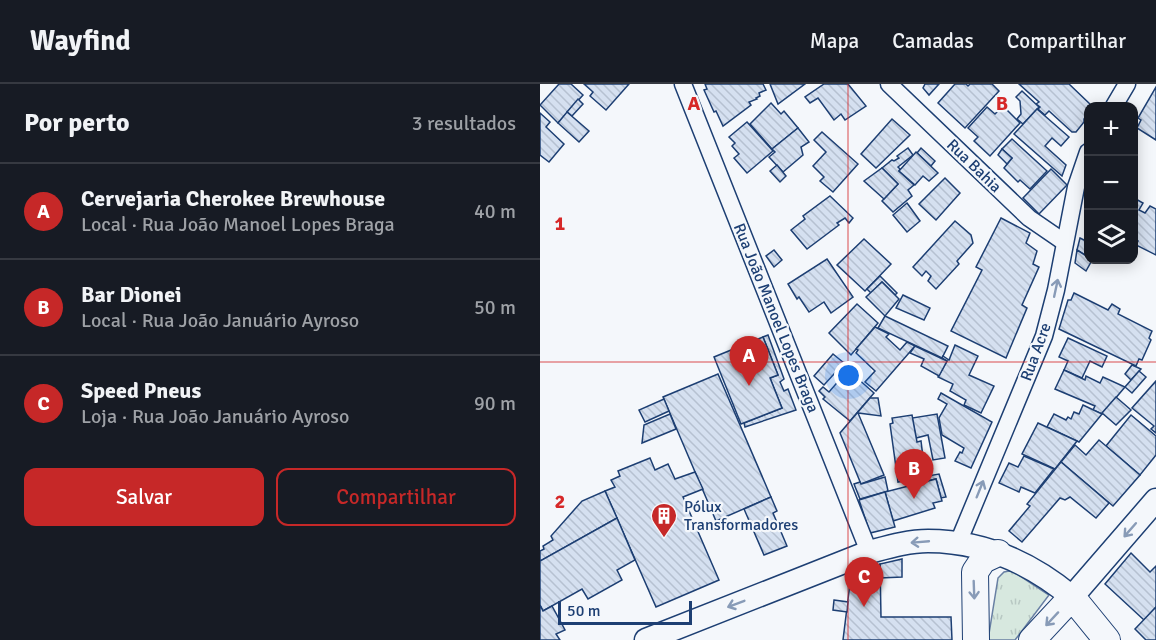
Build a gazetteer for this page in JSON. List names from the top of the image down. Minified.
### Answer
{"streets":{"street":["Rua Bahia","Rua João Manoel Lopes Braga","Rua Acre"]},"crossings":[["Rua Bahia","Rua Acre"]],"one_way":["Rua Acre"],"places":{"building":["Pólux Transformadores"]},"scale_bar":"50 m","page":{"header":"Wayfind","nav":["Mapa","Camadas","Compartilhar"],"heading":["Por perto","3 resultados"],"map_buttons":["+","−"],"list":[{"mark":"A","name":"Cervejaria Cherokee Brewhouse","note":"Local · Rua João Manoel Lopes Braga","value":"40 m"},{"mark":"B","name":"Bar Dionei","note":"Local · Rua João Januário Ayroso","value":"50 m"},{"mark":"C","name":"Speed Pneus","note":"Loja · Rua João Januário Ayroso","value":"90 m"}],"pins":["A","B","C"],"buttons":["Salvar","Compartilhar"],"scale":"50 m"},"grid":{"columns":["A","B"],"rows":["1","2"]}}
